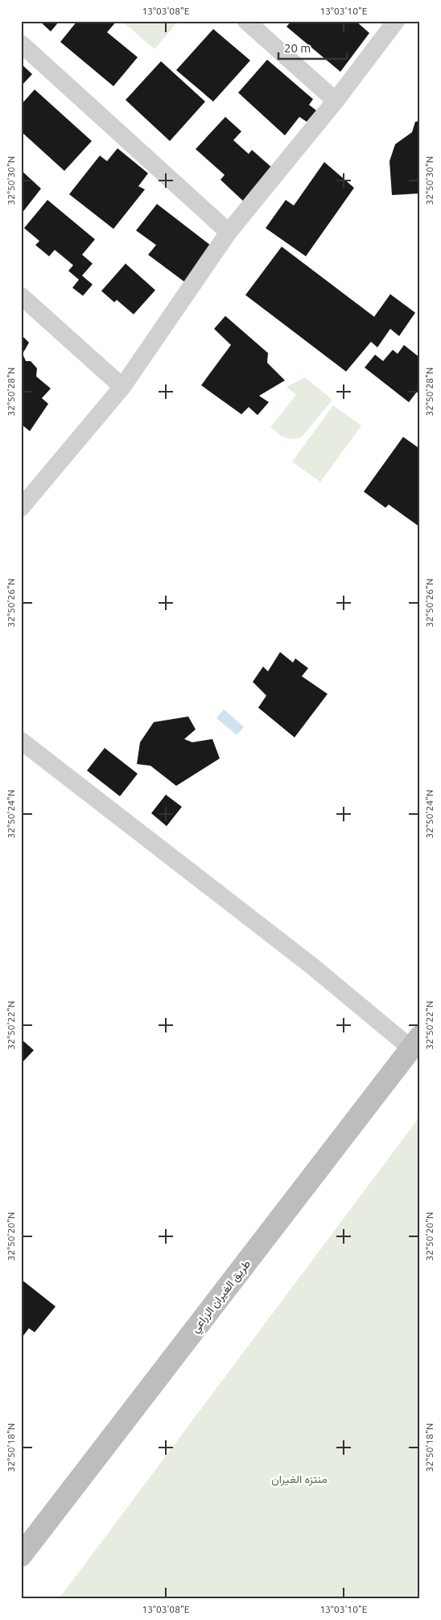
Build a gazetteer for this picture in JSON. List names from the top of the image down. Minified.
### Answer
{"streets":{"street":["طريق الغيران الزراعي"]},"parks":["منتزه الغيران"],"scale_bar":"20 m","coordinates":["13°03'08\"E","13°03'10\"E","32°50'30\"N","32°50'28\"N","32°50'26\"N","32°50'24\"N","32°50'22\"N","32°50'20\"N","32°50'18\"N"]}
